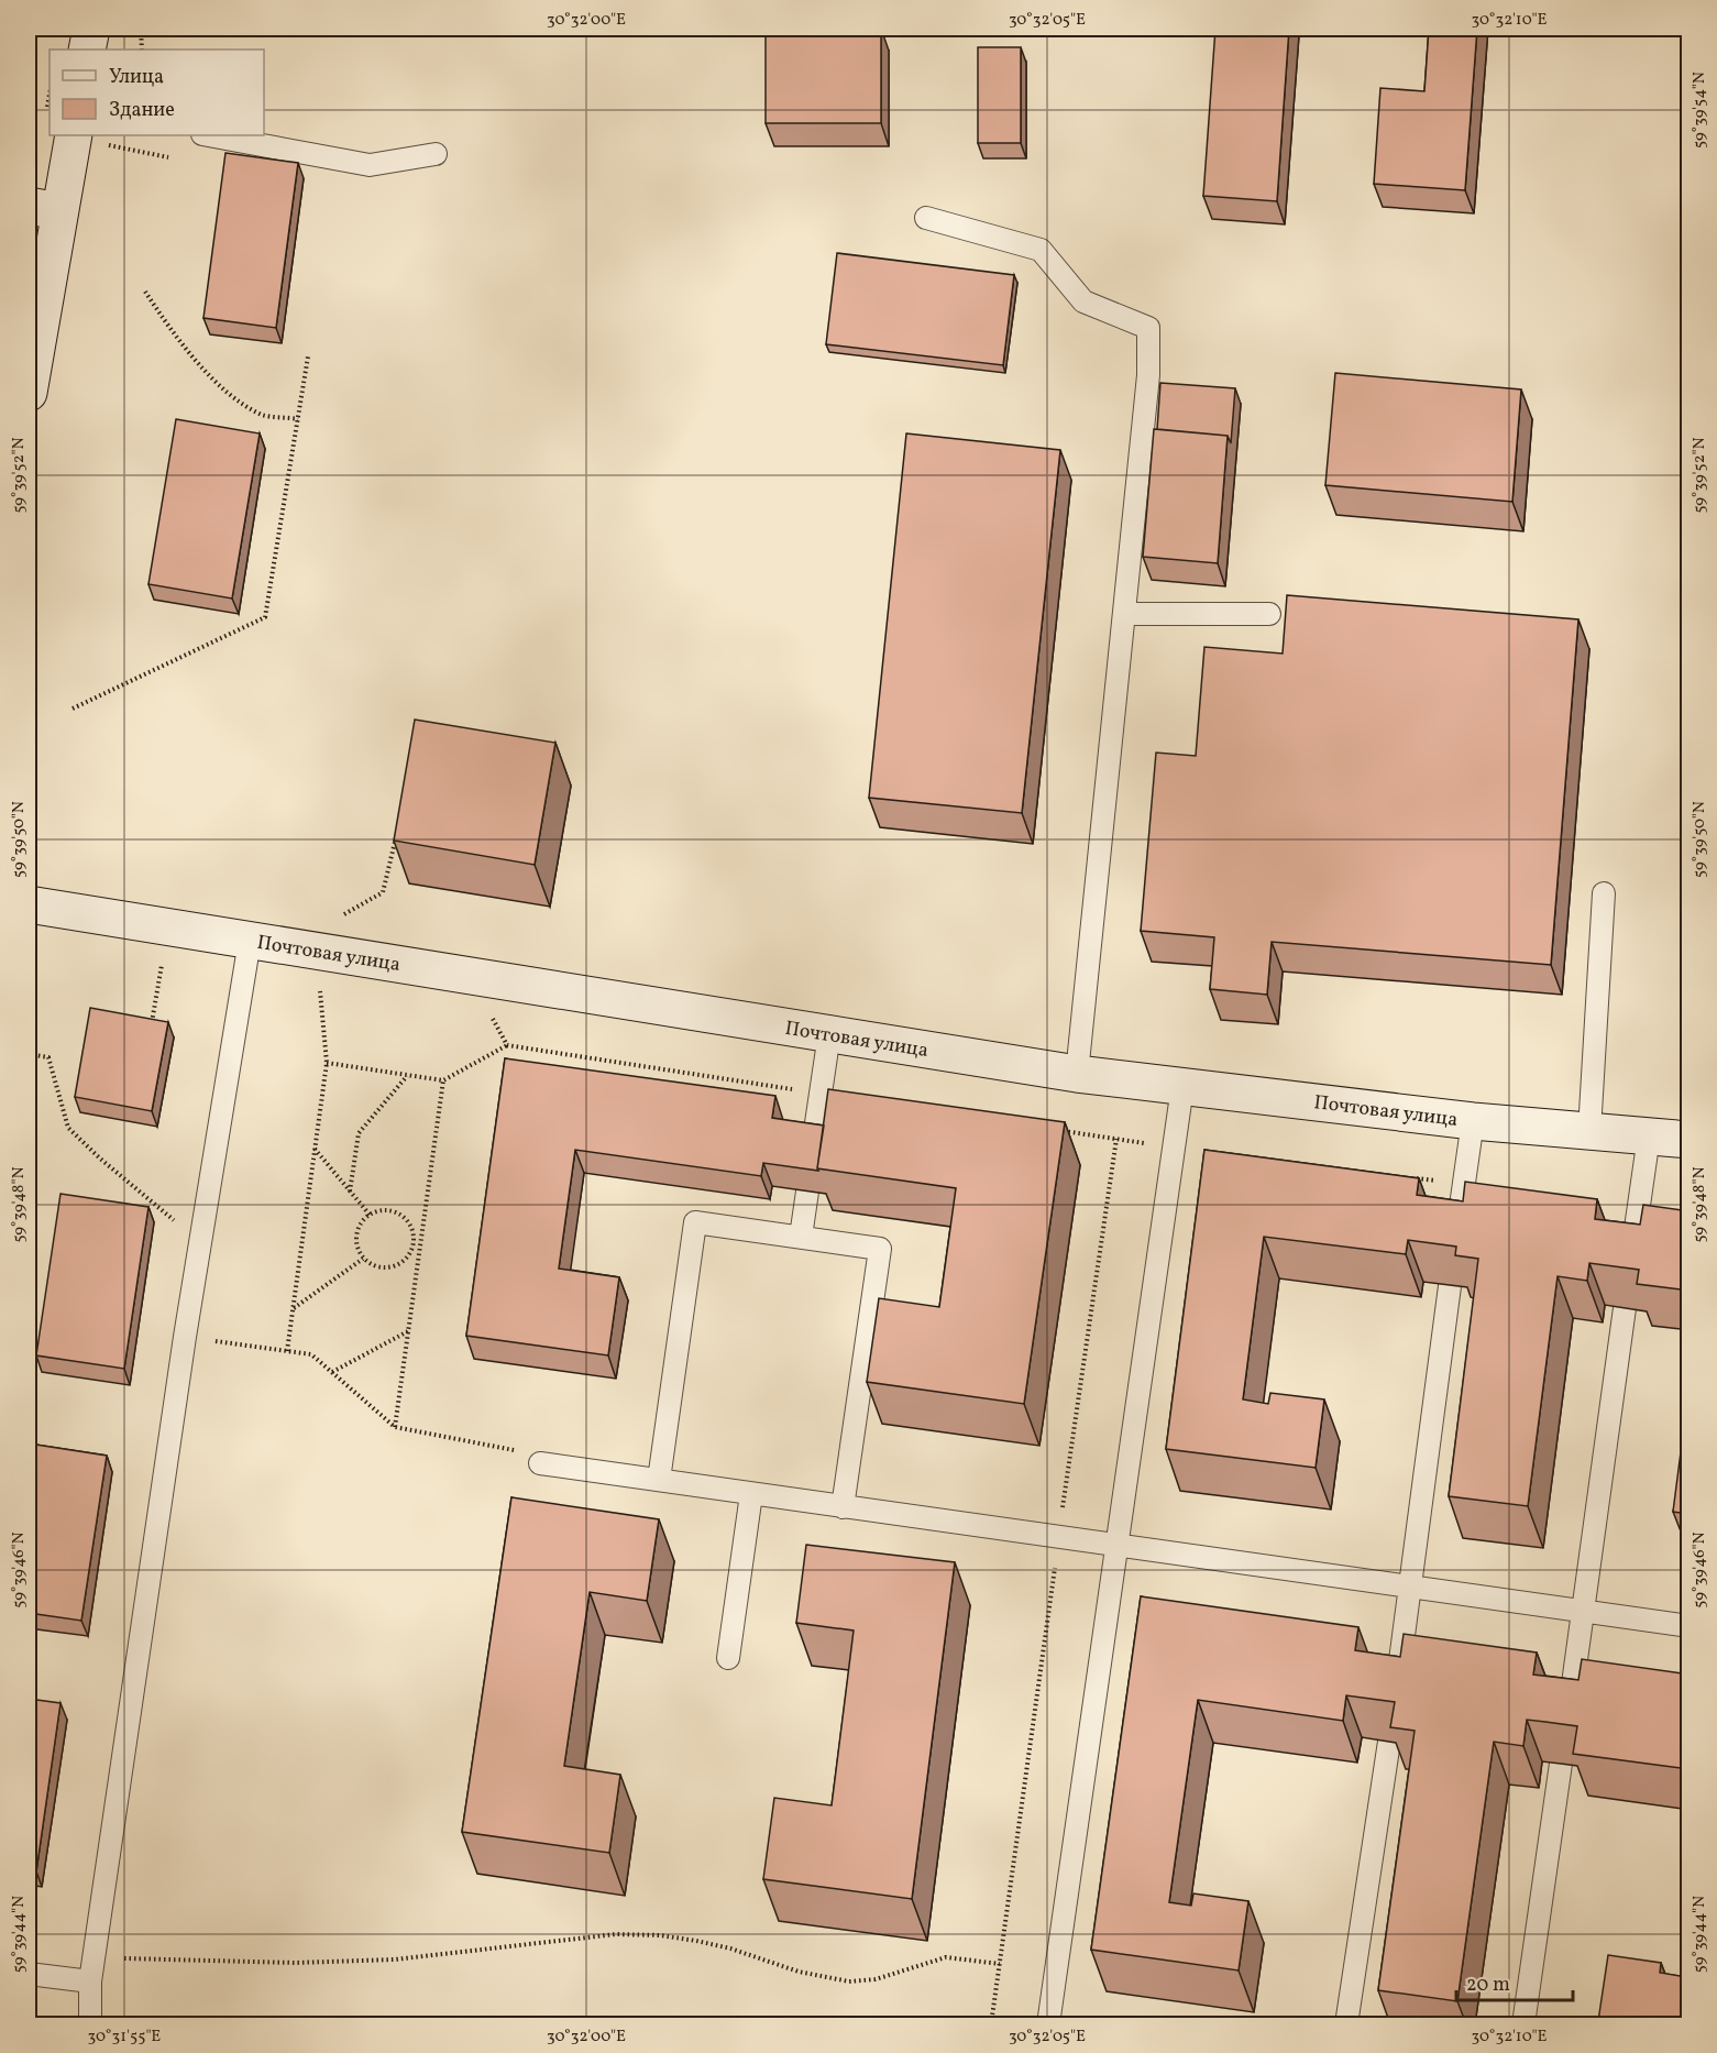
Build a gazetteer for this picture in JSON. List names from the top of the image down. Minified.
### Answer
{"streets":{"street":["Почтовая улица"]},"legend":["Улица","Здание"],"scale_bar":"20 m","coordinates":["30°32'00\"E","30°32'05\"E","30°32'10\"E","59°39'54\"N","59°39'52\"N","59°39'50\"N","59°39'48\"N","59°39'46\"N","59°39'44\"N","30°31'55\"E"]}
